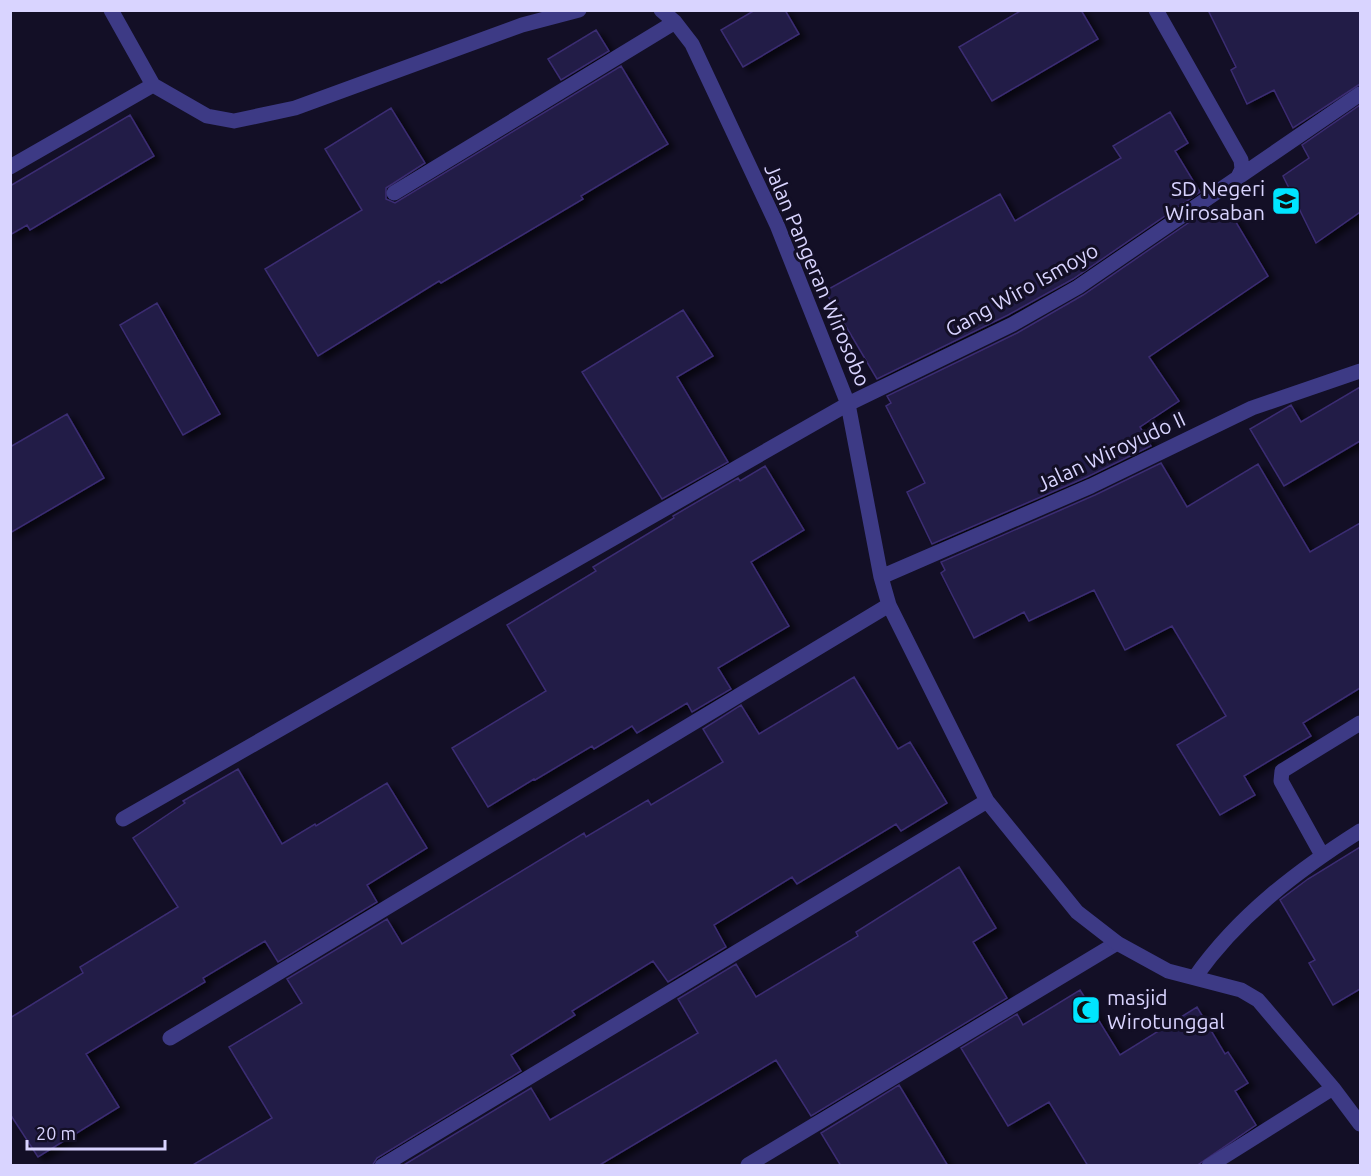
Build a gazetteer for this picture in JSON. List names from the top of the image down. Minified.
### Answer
{"streets":{"street":["Jalan Pangeran Wirosobo","Gang Wiro Ismoyo","Jalan Wiroyudo II"]},"crossings":[["Jalan Pangeran Wirosobo","Gang Wiro Ismoyo"],["Jalan Pangeran Wirosobo","Jalan Wiroyudo II"]],"places":{"school or university":["SD Negeri Wirosaban"],"mosque":["masjid Wirotunggal"]},"scale_bar":"20 m"}
